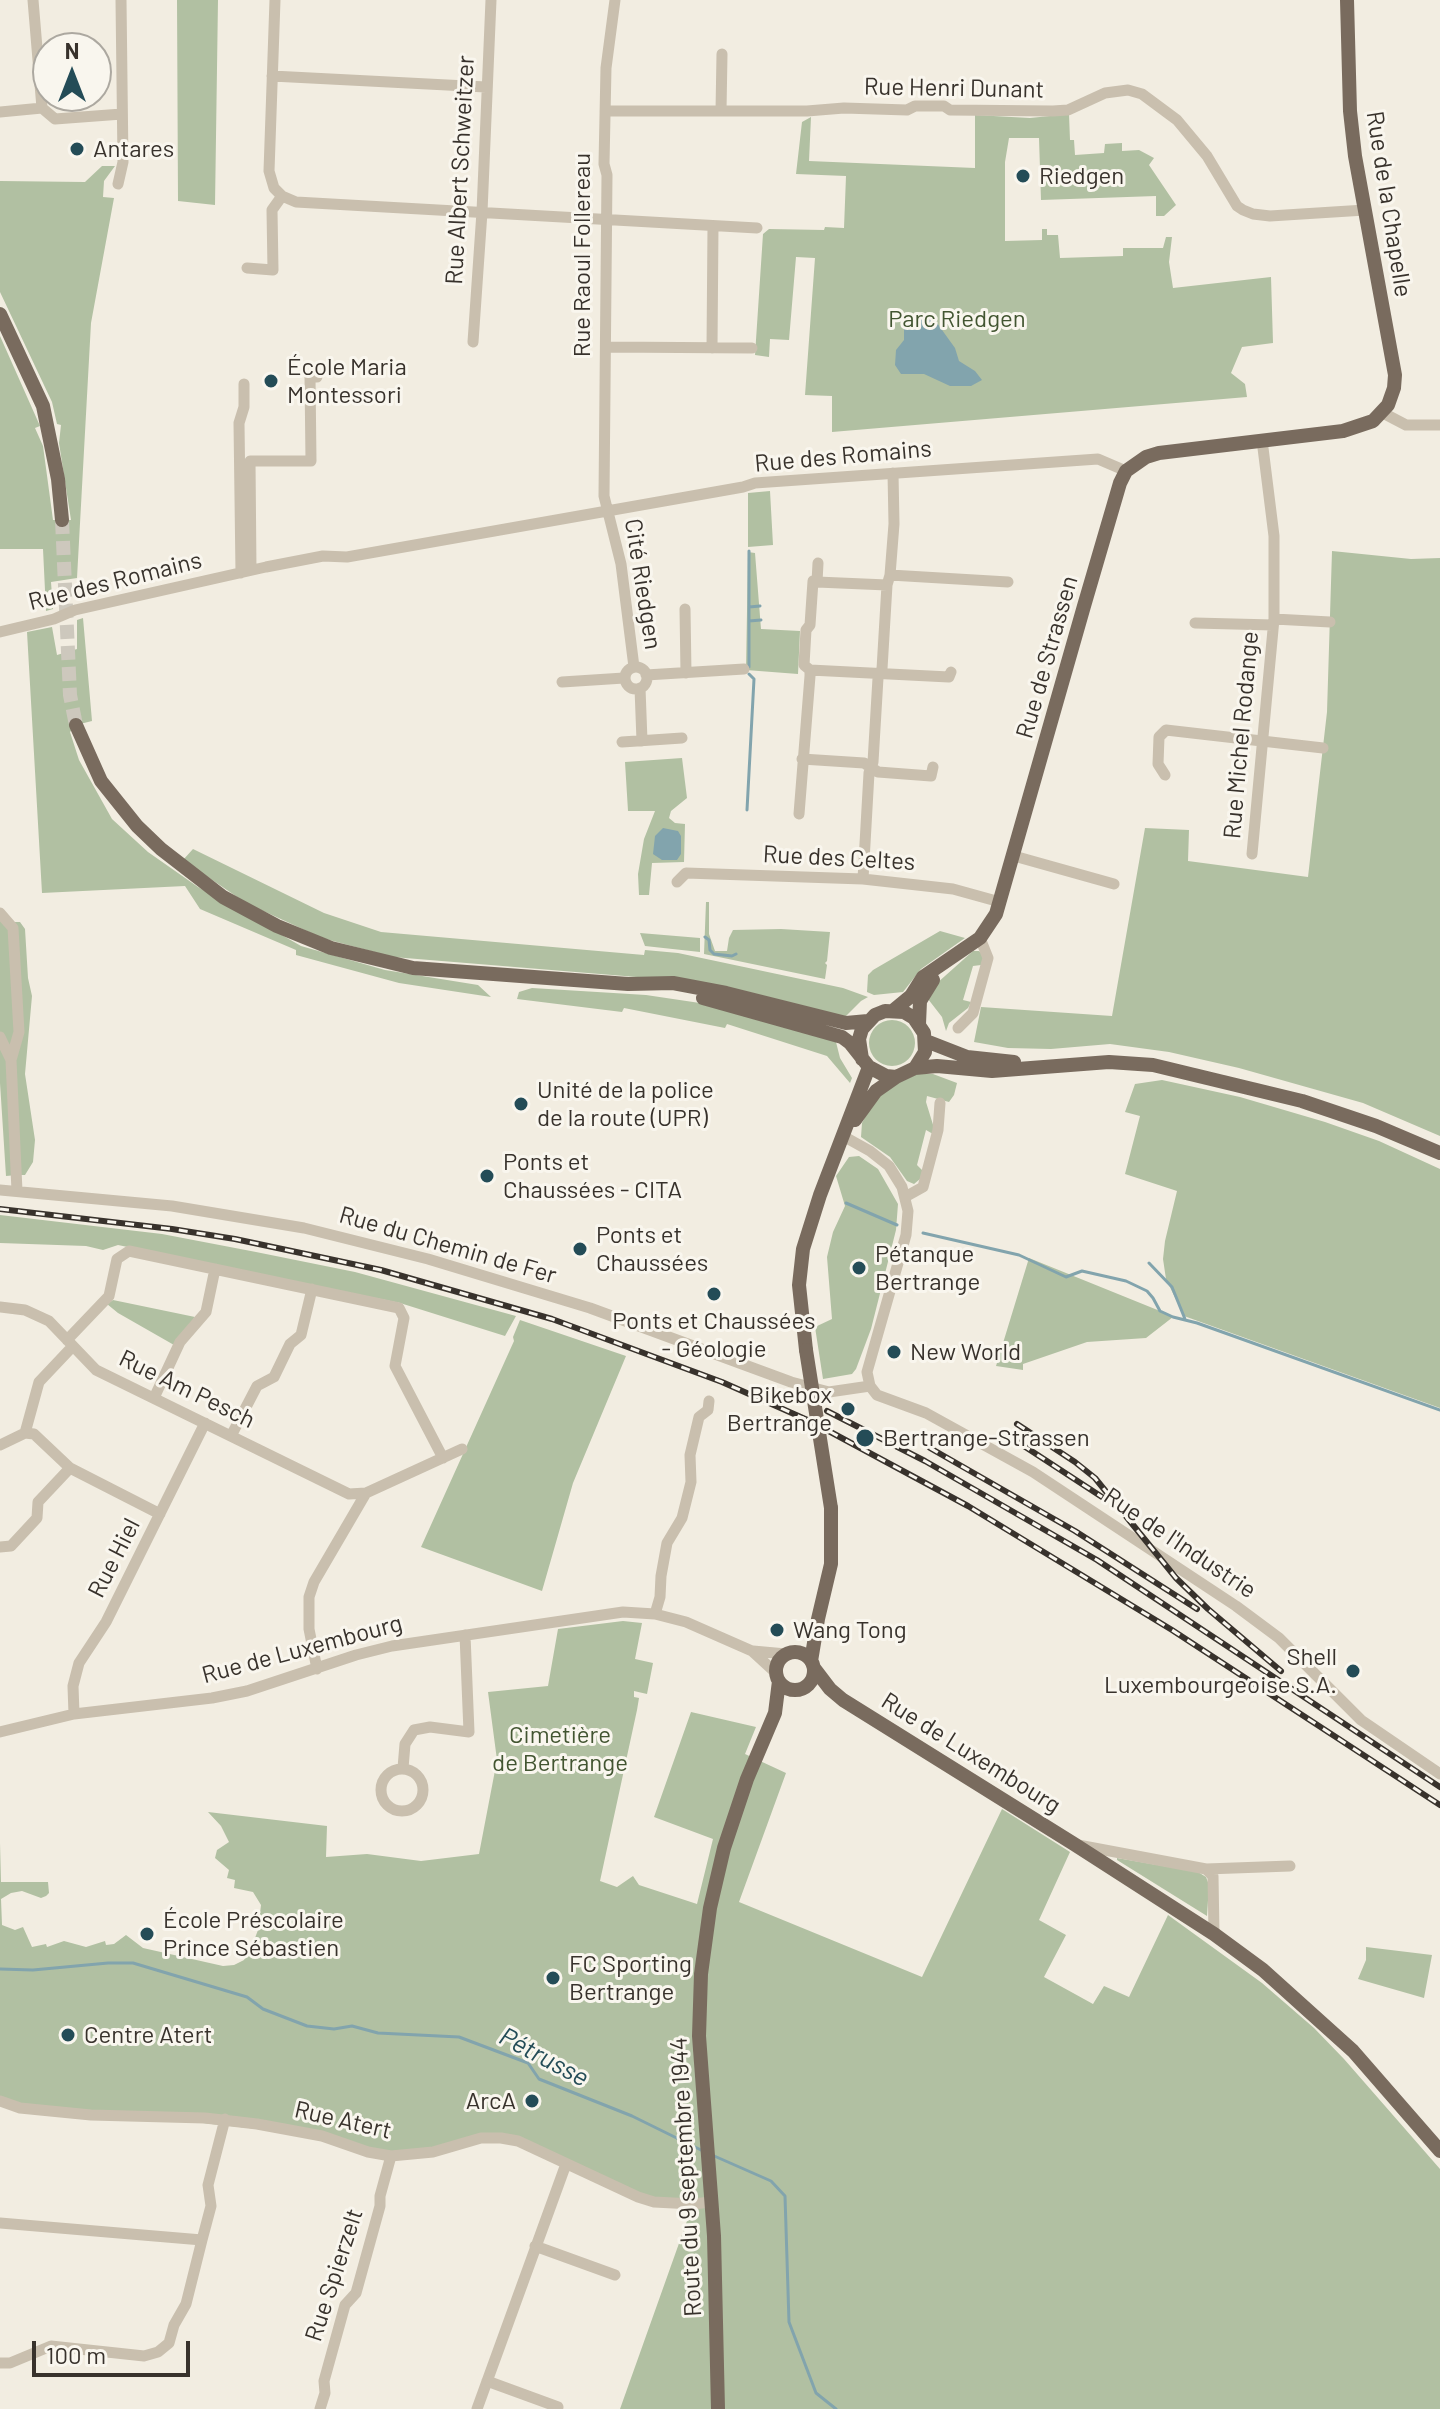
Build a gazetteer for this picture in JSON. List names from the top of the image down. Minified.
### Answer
{"streets":{"main road":["Rue de la Chapelle","Rue de Strassen","Rue de Luxembourg","Route du 9 septembre 1944"],"street":["Rue Henri Dunant","Rue Albert Schweitzer","Rue Raoul Follereau","Rue des Romains","Cité Riedgen","Rue Michel Rodange","Rue des Celtes","Rue du Chemin de Fer","Rue Am Pesch","Rue de l'Industrie","Rue Hiel","Rue Atert","Rue Spierzelt"]},"crossings":[["Rue Henri Dunant","Rue de la Chapelle"],["Rue Henri Dunant","Rue Raoul Follereau"],["Rue Raoul Follereau","Rue des Romains"],["Rue Raoul Follereau","Cité Riedgen"],["Rue des Romains","Cité Riedgen"],["Rue des Romains","Rue de Strassen"],["Rue de Strassen","Rue des Celtes"],["Rue du Chemin de Fer","Rue de l'Industrie"],["Rue Am Pesch","Rue Hiel"],["Rue Hiel","Rue de Luxembourg"],["Rue de Luxembourg","Route du 9 septembre 1944"],["Rue Atert","Route du 9 septembre 1944"],["Rue Atert","Rue Spierzelt"]],"water":["Pétrusse"],"parks":["Parc Riedgen","Cimetière de Bertrange"],"places":["Antares","Riedgen","École Maria Montessori","Unité de la police de la route (UPR)","Ponts et Chaussées - CITA","Ponts et Chaussées","Pétanque Bertrange","Ponts et Chaussées - Géologie","New World","Bikebox Bertrange","Bertrange-Strassen","Wang Tong","Shell Luxembourgeoise S.A.","École Préscolaire Prince Sébastien","FC Sporting Bertrange","Centre Atert","ArcA"],"scale_bar":"100 m","north":"top"}
